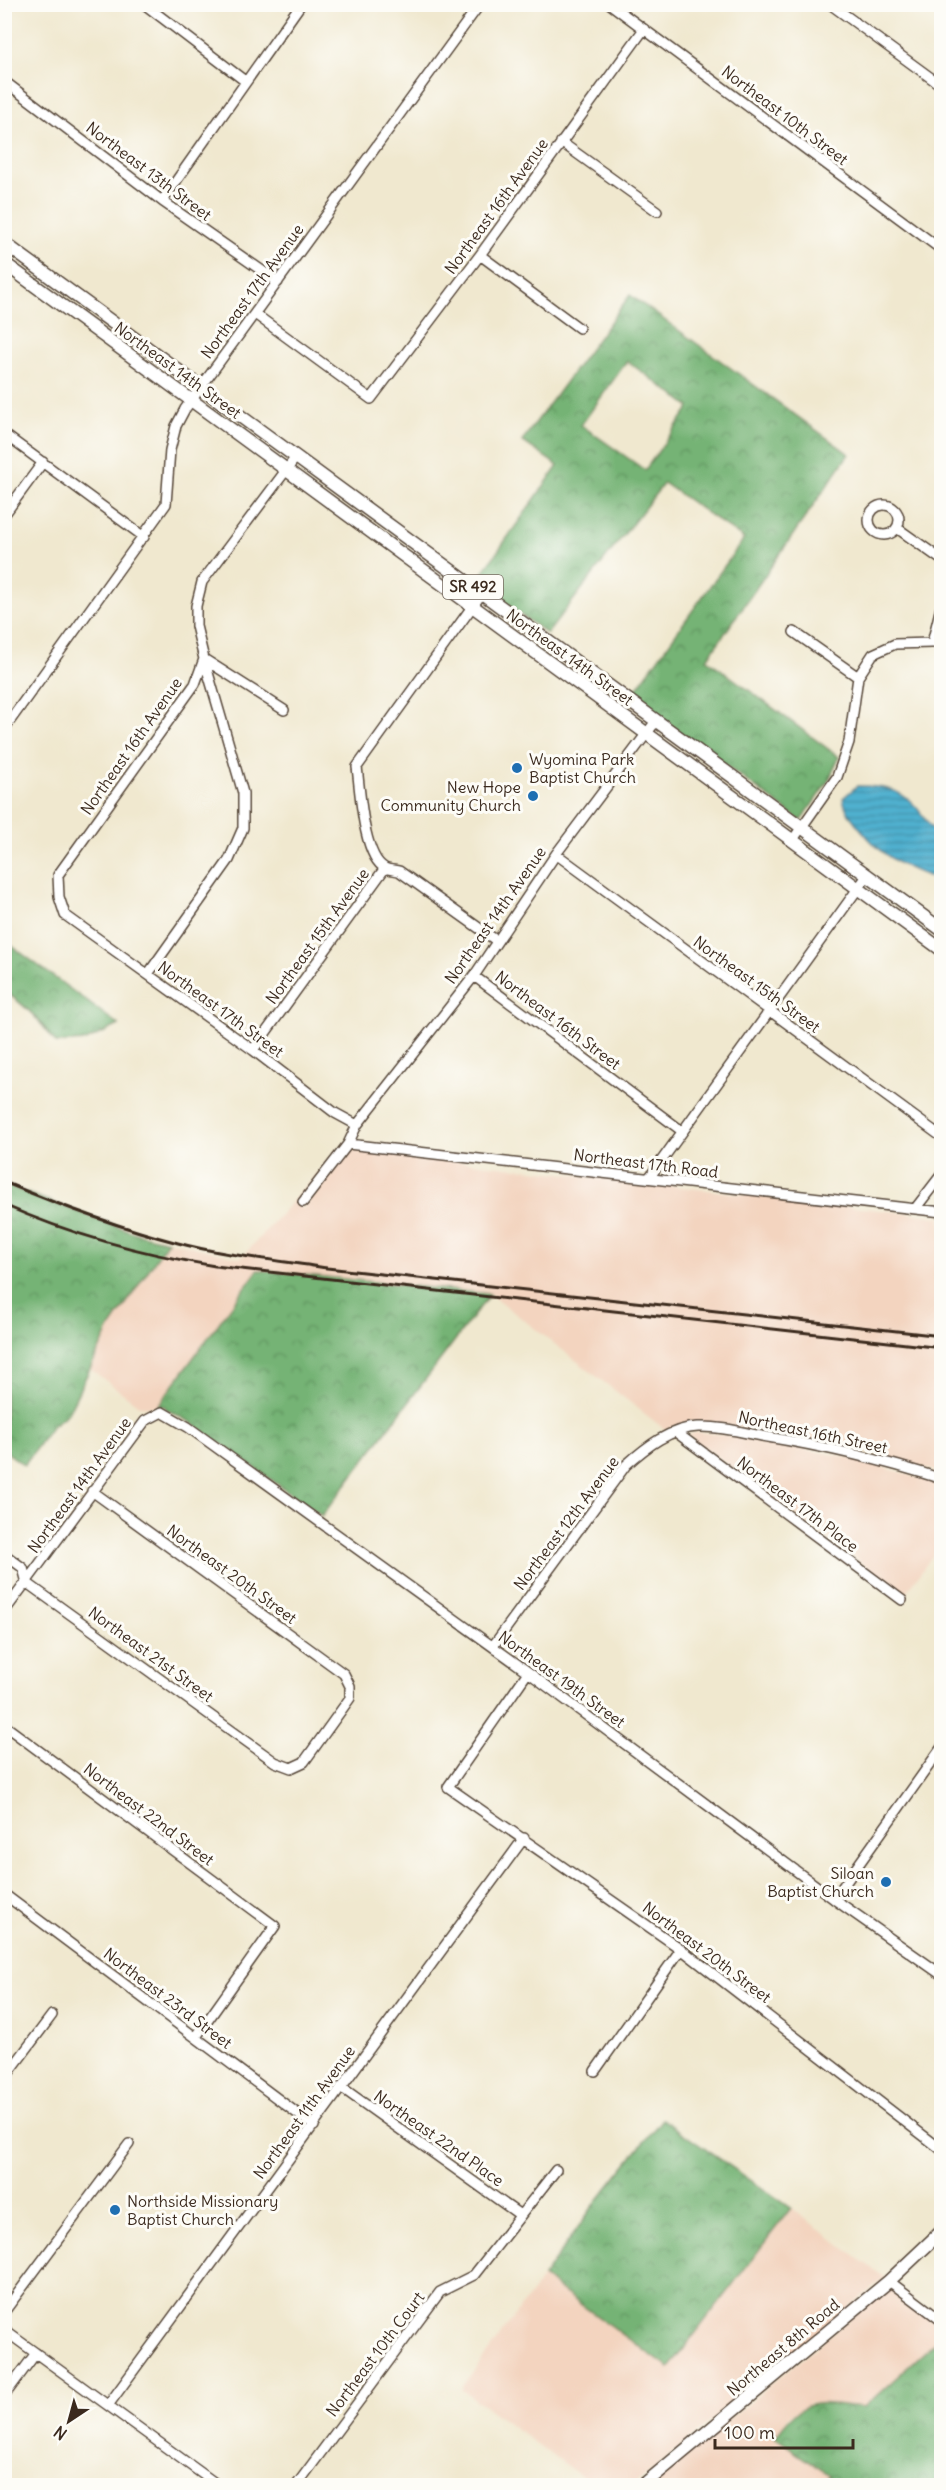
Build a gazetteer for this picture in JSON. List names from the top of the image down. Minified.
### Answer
{"streets":{"main road":["Northeast 14th Street","SR 492","Northeast 8th Road"],"street":["Northeast 10th Street","Northeast 13th Street","Northeast 16th Avenue","Northeast 17th Avenue","Northeast 14th Avenue","Northeast 15th Avenue","Northeast 15th Street","Northeast 17th Street","Northeast 16th Street","Northeast 17th Road","Northeast 17th Place","Northeast 12th Avenue","Northeast 20th Street","Northeast 21st Street","Northeast 19th Street","Northeast 22nd Street","Northeast 23rd Street","Northeast 11th Avenue","Northeast 22nd Place","Northeast 10th Court"]},"crossings":[["Northeast 10th Street","Northeast 16th Avenue"],["Northeast 13th Street","Northeast 17th Avenue"],["Northeast 16th Avenue","Northeast 17th Avenue"],["Northeast 16th Avenue","Northeast 17th Street"],["Northeast 17th Avenue","Northeast 14th Street"],["Northeast 14th Street","Northeast 14th Avenue"],["Northeast 14th Avenue","Northeast 15th Street"],["Northeast 14th Avenue","Northeast 17th Street"],["Northeast 14th Avenue","Northeast 16th Street"],["Northeast 14th Avenue","Northeast 20th Street"],["Northeast 14th Avenue","Northeast 21st Street"],["Northeast 14th Avenue","Northeast 19th Street"],["Northeast 15th Avenue","Northeast 17th Street"],["Northeast 16th Street","Northeast 17th Place"],["Northeast 16th Street","Northeast 12th Avenue"],["Northeast 17th Place","Northeast 12th Avenue"],["Northeast 12th Avenue","Northeast 19th Street"],["Northeast 20th Street","Northeast 21st Street"],["Northeast 20th Street","Northeast 19th Street"],["Northeast 20th Street","Northeast 11th Avenue"],["Northeast 22nd Street","Northeast 23rd Street"],["Northeast 23rd Street","Northeast 11th Avenue"],["Northeast 11th Avenue","Northeast 22nd Place"],["Northeast 22nd Place","Northeast 10th Court"]],"places":["Wyomina Park Baptist Church","New Hope Community Church","Siloan Baptist Church","Northside Missionary Baptist Church"],"scale_bar":"100 m","north":"bottom left"}
